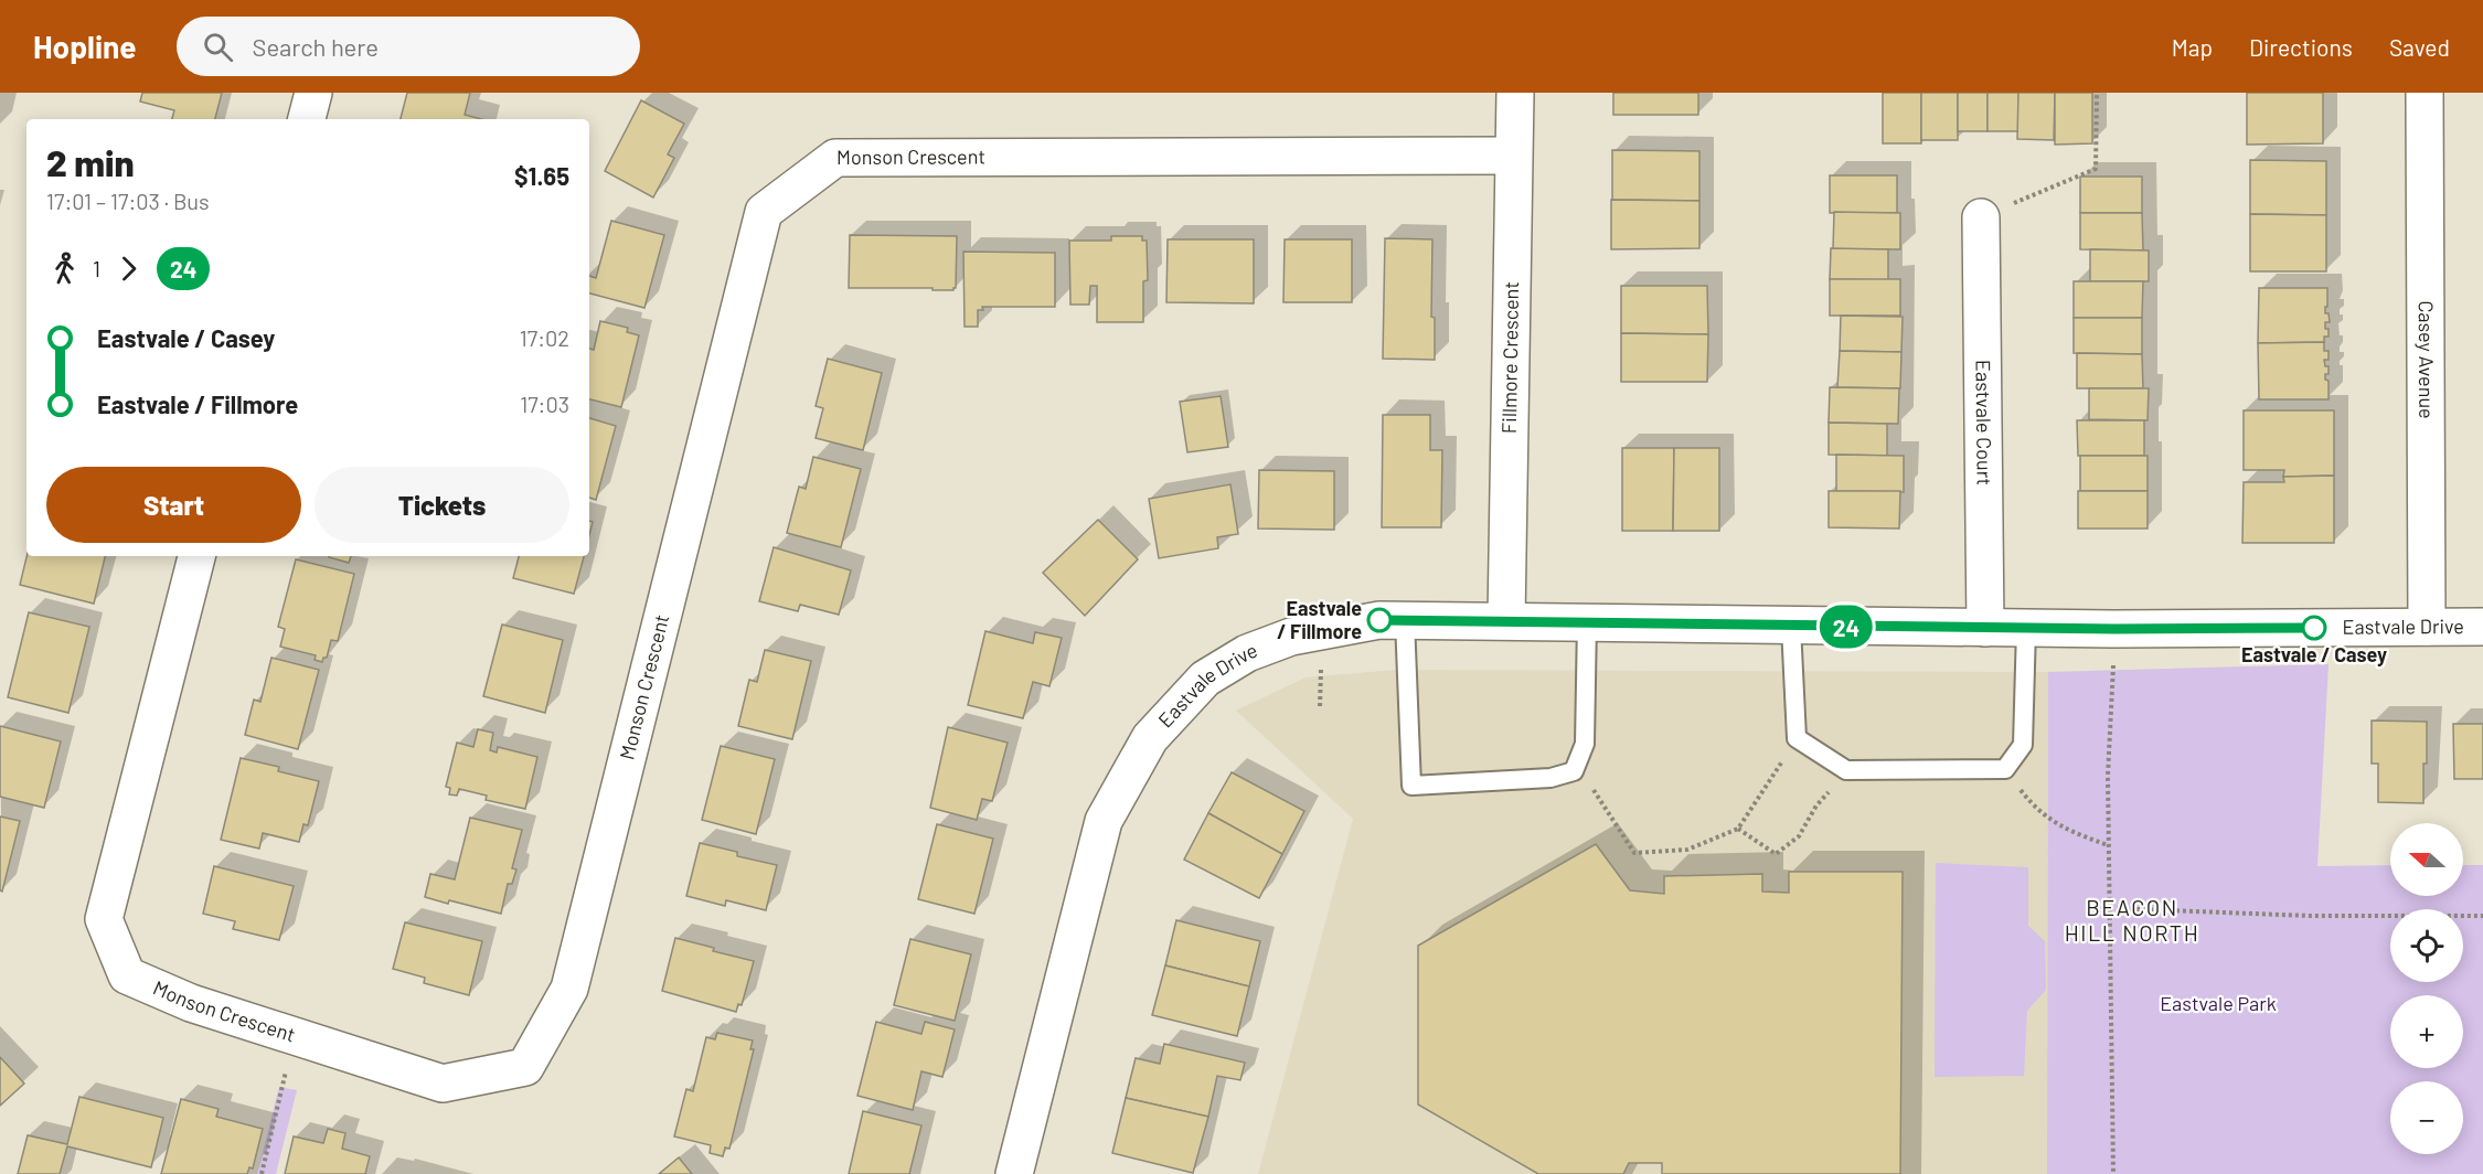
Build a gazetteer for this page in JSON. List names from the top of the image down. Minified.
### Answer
{"streets":{"street":["Monson Crescent","Fillmore Crescent","Casey Avenue","Eastvale Court","Eastvale Drive"]},"crossings":[["Monson Crescent","Fillmore Crescent"],["Fillmore Crescent","Eastvale Drive"],["Casey Avenue","Eastvale Drive"],["Eastvale Court","Eastvale Drive"]],"districts":["BEACON HILL NORTH"],"parks":["Eastvale Park"],"places":["Eastvale / Fillmore","Eastvale / Casey"],"lines":["bus line 24"],"north":"left","page":{"header":"Hopline","search":"Search here","nav":["Map","Directions","Saved"],"on_map":"24","heading":["2 min","17:01 – 17:03 · Bus","$1.65"],"legs":["1","24"],"list":[{"name":"Eastvale / Casey","value":"17:02"},{"name":"Eastvale / Fillmore","value":"17:03"}],"buttons":["Start","Tickets"],"map_buttons":["+","−"]}}
